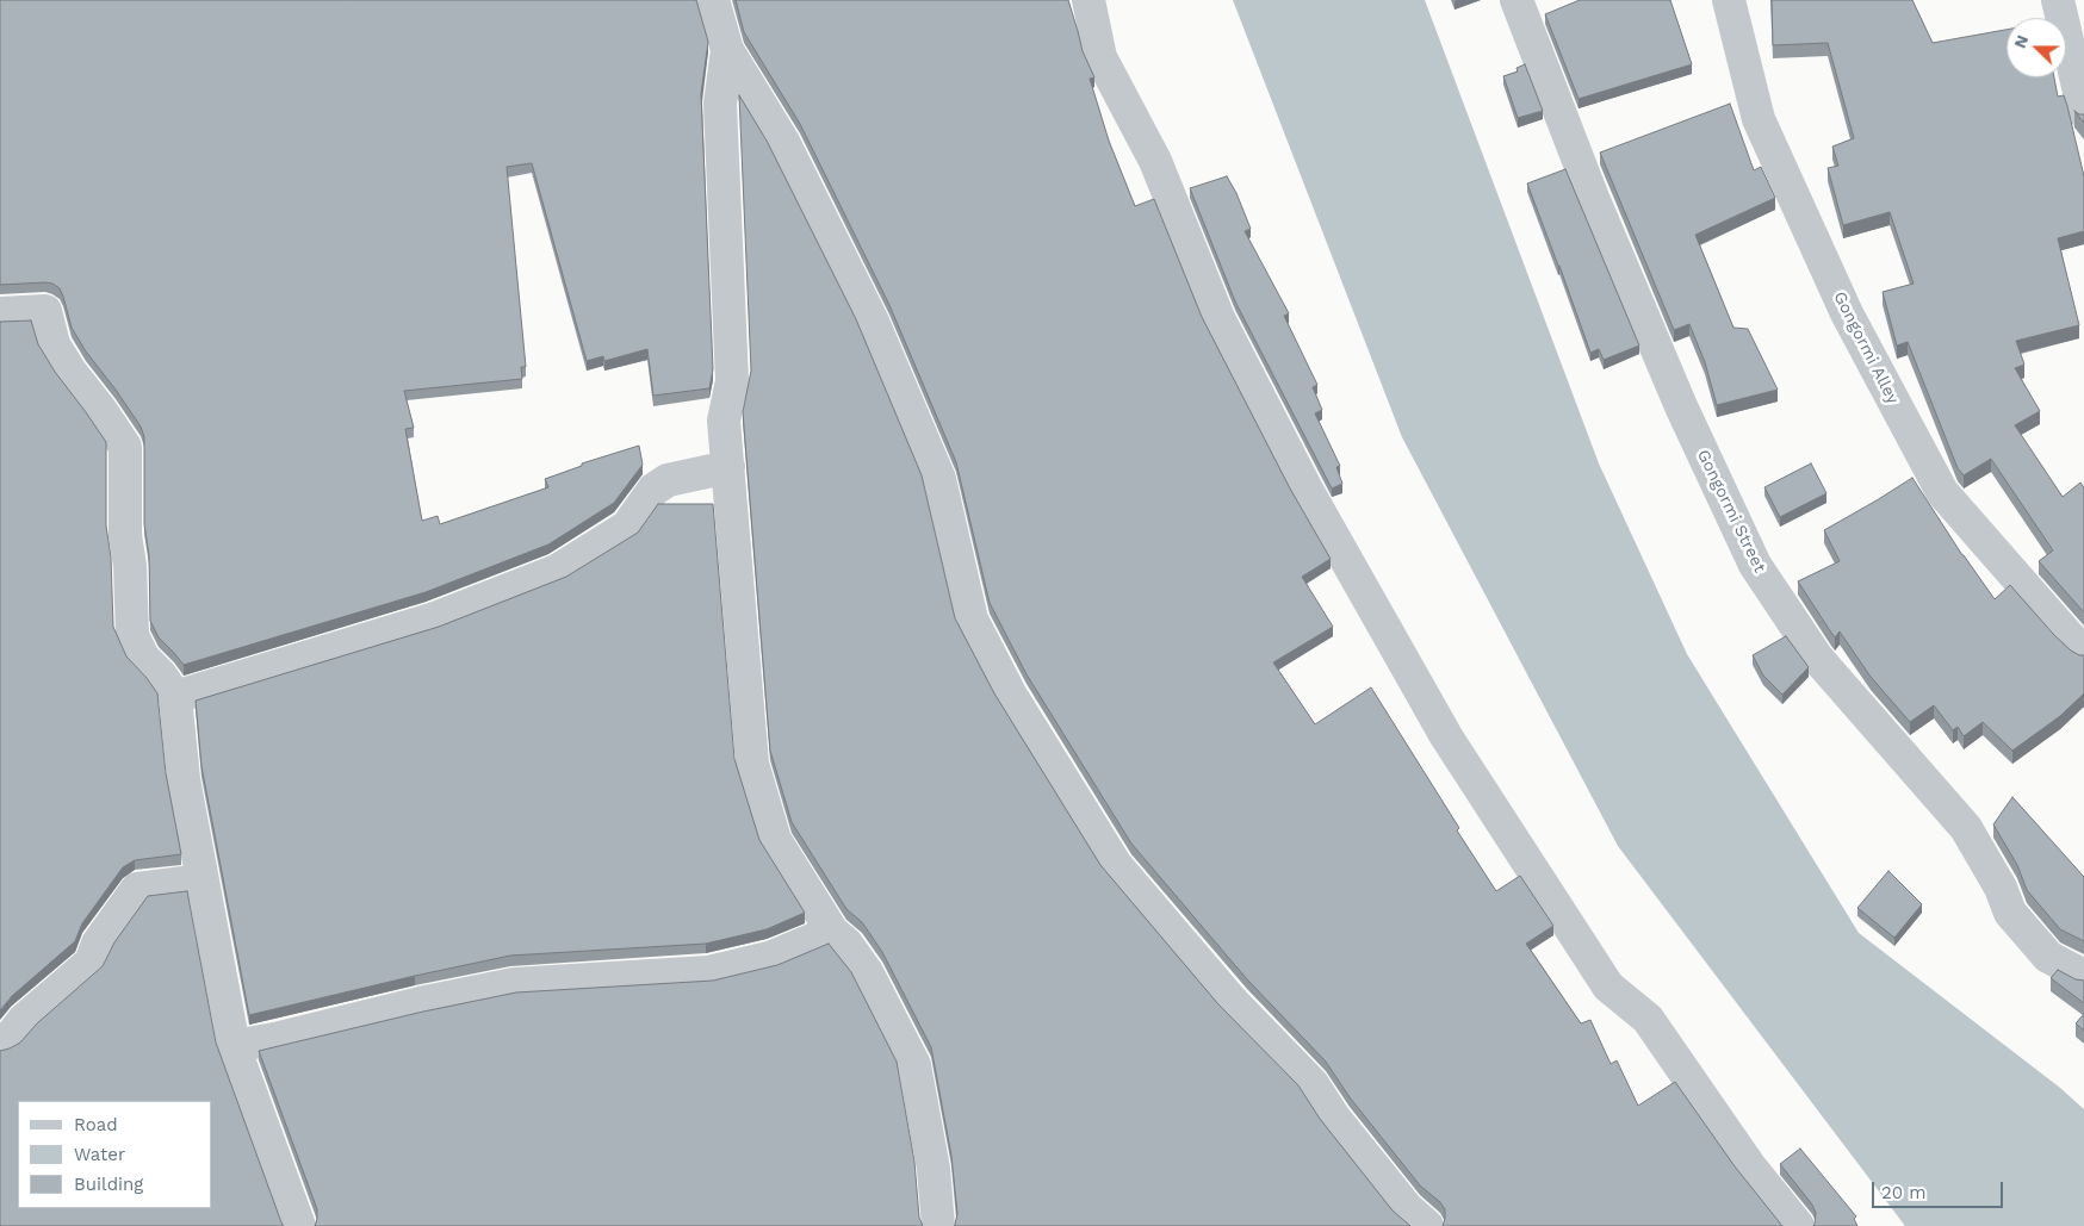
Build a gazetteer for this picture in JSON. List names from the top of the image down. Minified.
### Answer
{"streets":{"street":["Gongormi Alley","Gongormi Street"]},"legend":["Road","Water","Building"],"scale_bar":"20 m","north":"left"}
